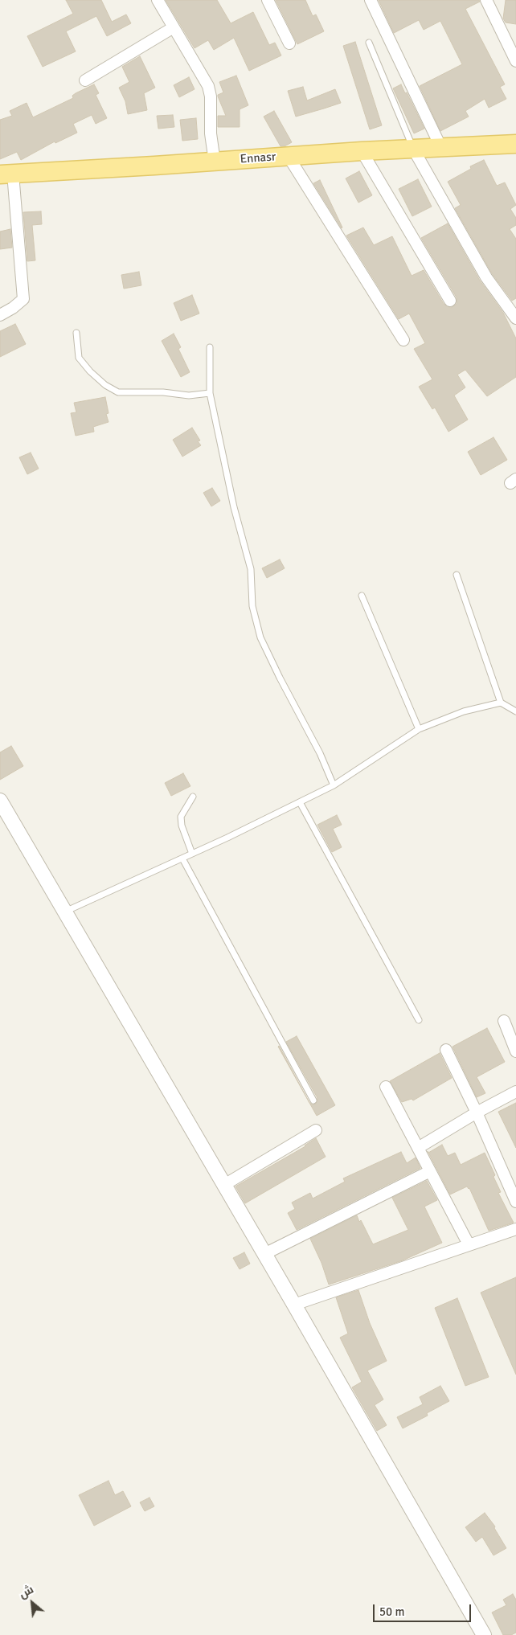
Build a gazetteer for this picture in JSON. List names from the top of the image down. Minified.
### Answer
{"streets":{"main road":["Ennasr"]},"scale_bar":"50 m","north":"top left"}
